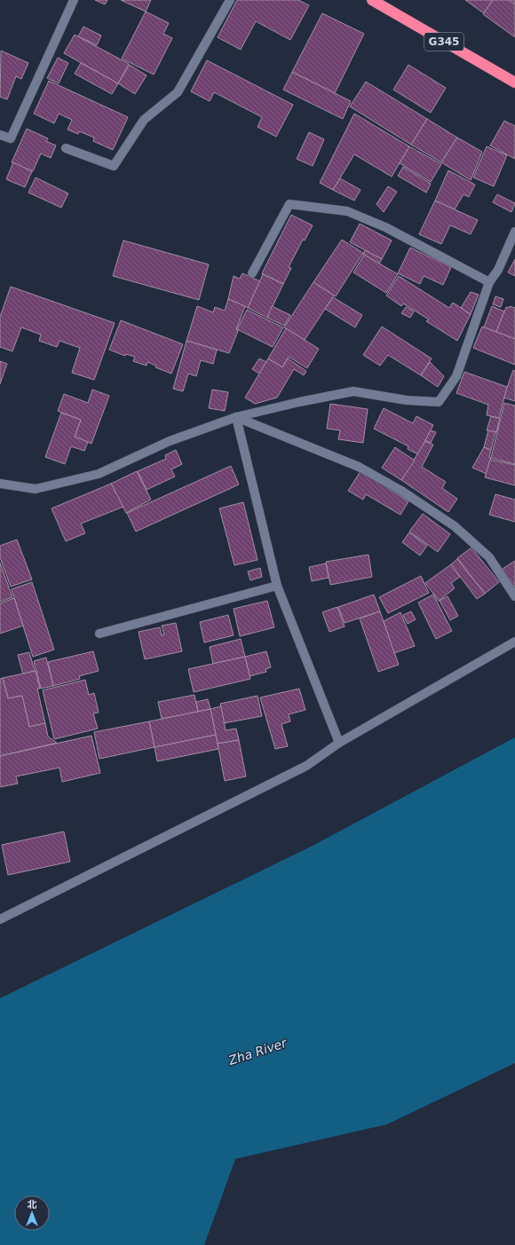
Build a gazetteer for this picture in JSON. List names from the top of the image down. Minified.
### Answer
{"streets":{"highway":["G345"]},"water":["Zha River"],"north":"top"}
